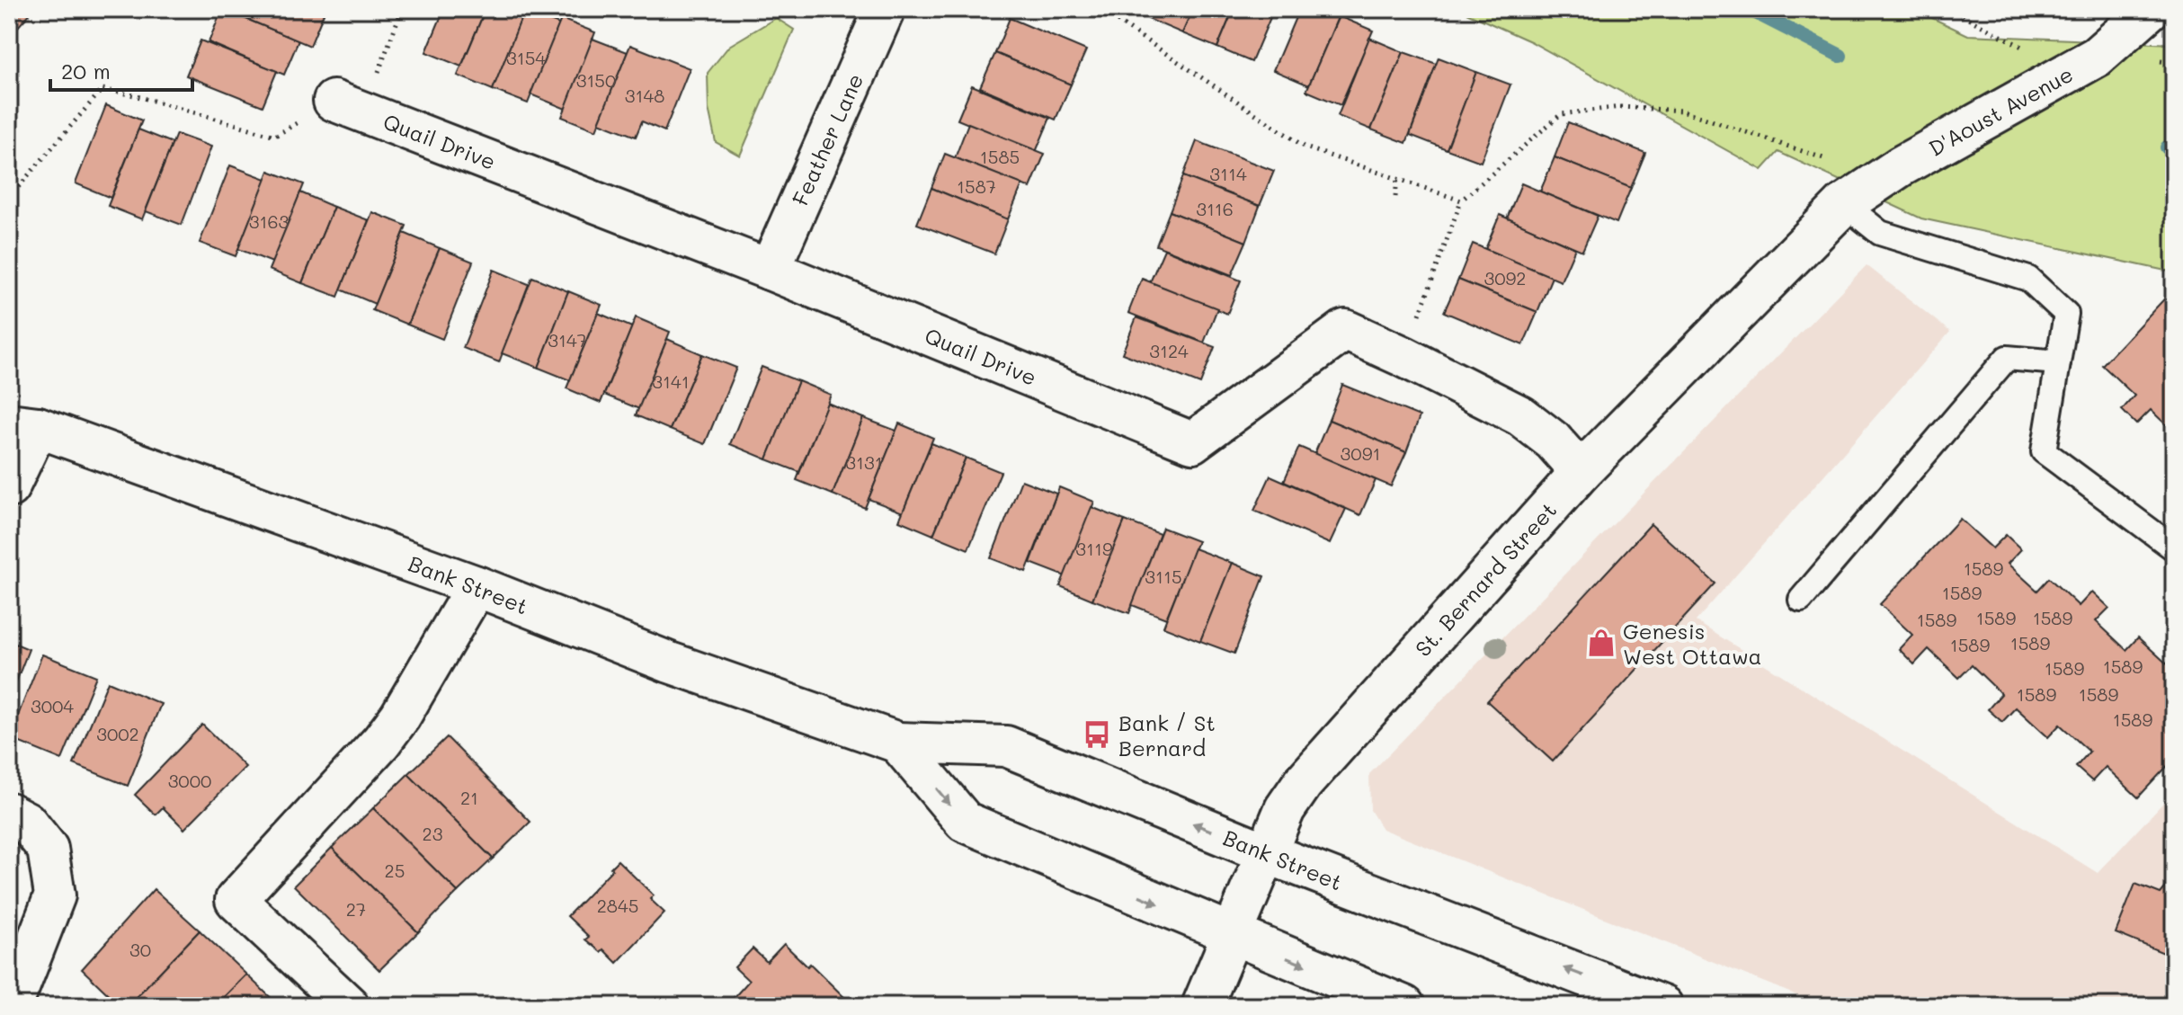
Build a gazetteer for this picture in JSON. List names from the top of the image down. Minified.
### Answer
{"streets":{"street":["D'Aoust Avenue","Feather Lane","Quail Drive","St. Bernard Street","Bank Street"]},"crossings":[["D'Aoust Avenue","St. Bernard Street"],["Feather Lane","Quail Drive"],["Quail Drive","St. Bernard Street"],["St. Bernard Street","Bank Street"]],"places":{"shop":["Genesis West Ottawa"],"bus stop":["Bank / St Bernard"]},"house_numbers":["3154","3150","3148","1585","3114","1587","3116","3163","3092","3147","3124","3141","3091","3131","3119","1589","3115","1589","1589","1589","1589","1589","1589","1589","1589","1589","1589","3004","1589","3002","3000","21","23","25","2845","27","30"],"scale_bar":"20 m"}
